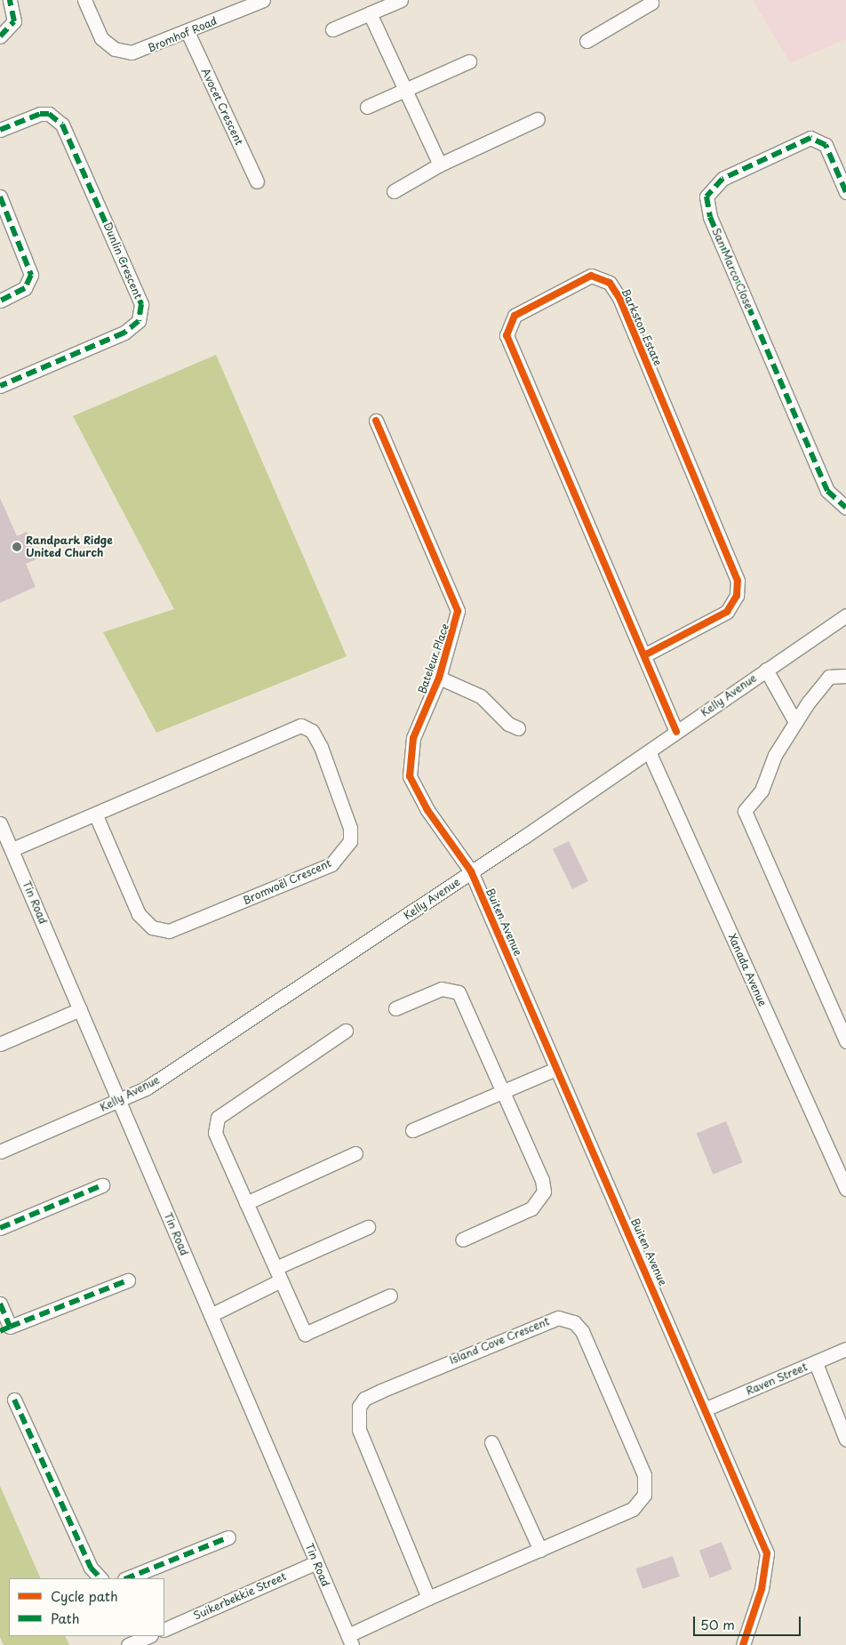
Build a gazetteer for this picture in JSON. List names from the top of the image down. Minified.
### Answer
{"streets":{"street":["Bromhof Road","Avocet Crescent","Dunlin Crescent","San Marco Close","Barkston Estate","Bateleur Place","Kelly Avenue","Bromvoël Crescent","Tin Road","Buiten Avenue","Xanada Avenue","Island Cove Crescent","Raven Street","Suikerbekkie Street"]},"crossings":[["Bromhof Road","Avocet Crescent"],["Barkston Estate","Kelly Avenue"],["Bateleur Place","Kelly Avenue"],["Bateleur Place","Buiten Avenue"],["Kelly Avenue","Tin Road"],["Kelly Avenue","Buiten Avenue"],["Kelly Avenue","Xanada Avenue"],["Bromvoël Crescent","Tin Road"],["Tin Road","Island Cove Crescent"],["Tin Road","Suikerbekkie Street"],["Buiten Avenue","Raven Street"]],"places":["Randpark Ridge United Church"],"legend":["Cycle path","Path"],"scale_bar":"50 m"}
